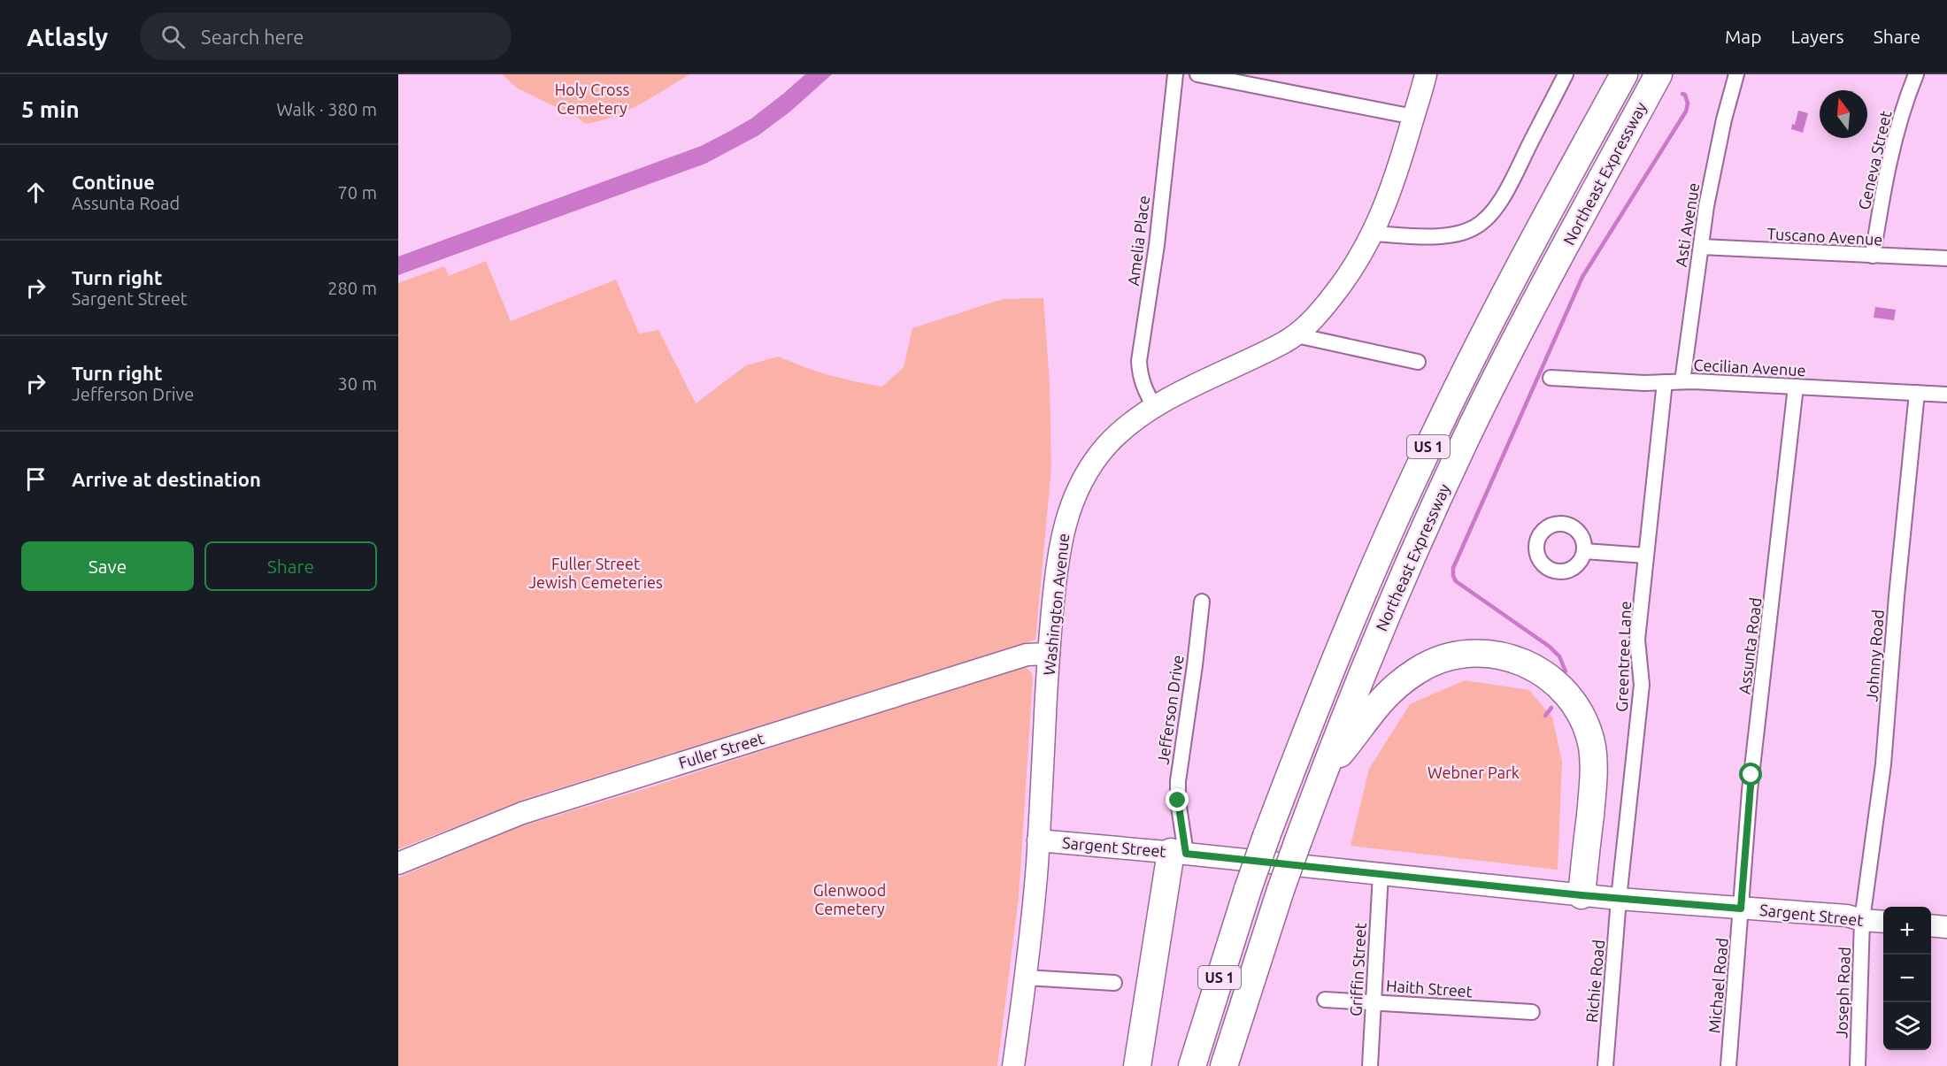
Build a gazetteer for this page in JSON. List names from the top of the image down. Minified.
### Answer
{"streets":{"highway":["Northeast Expressway","US 1"],"street":["Geneva Street","Asti Avenue","Tuscano Avenue","Amelia Place","Cecilian Avenue","Washington Avenue","Assunta Road","Johnny Road","Greentree Lane","Jefferson Drive","Fuller Street","Sargent Street","Griffin Street","Richie Road","Michael Road","Haith Street","Joseph Road"]},"crossings":[["Geneva Street","Tuscano Avenue"],["Asti Avenue","Tuscano Avenue"],["Asti Avenue","Cecilian Avenue"],["Amelia Place","Washington Avenue"],["Cecilian Avenue","Assunta Road"],["Cecilian Avenue","Johnny Road"],["Cecilian Avenue","Greentree Lane"],["Washington Avenue","Fuller Street"],["Washington Avenue","Sargent Street"],["Assunta Road","Sargent Street"],["Assunta Road","Michael Road"],["Johnny Road","Sargent Street"],["Johnny Road","Joseph Road"],["Greentree Lane","Sargent Street"],["Greentree Lane","Richie Road"],["Jefferson Drive","Sargent Street"],["Sargent Street","Griffin Street"],["Sargent Street","Richie Road"],["Sargent Street","Michael Road"],["Sargent Street","Joseph Road"],["Griffin Street","Haith Street"]],"parks":["Holy Cross Cemetery","Fuller Street Jewish Cemeteries","Webner Park","Glenwood Cemetery"],"north":"top","page":{"header":"Atlasly","search":"Search here","nav":["Map","Layers","Share"],"heading":["5 min","Walk · 380 m"],"list":[["Continue","Assunta Road","70 m"],["Turn right","Sargent Street","280 m"],["Turn right","Jefferson Drive","30 m"],"Arrive at destination"],"buttons":["Save","Share"],"map_buttons":["+","−"]}}
